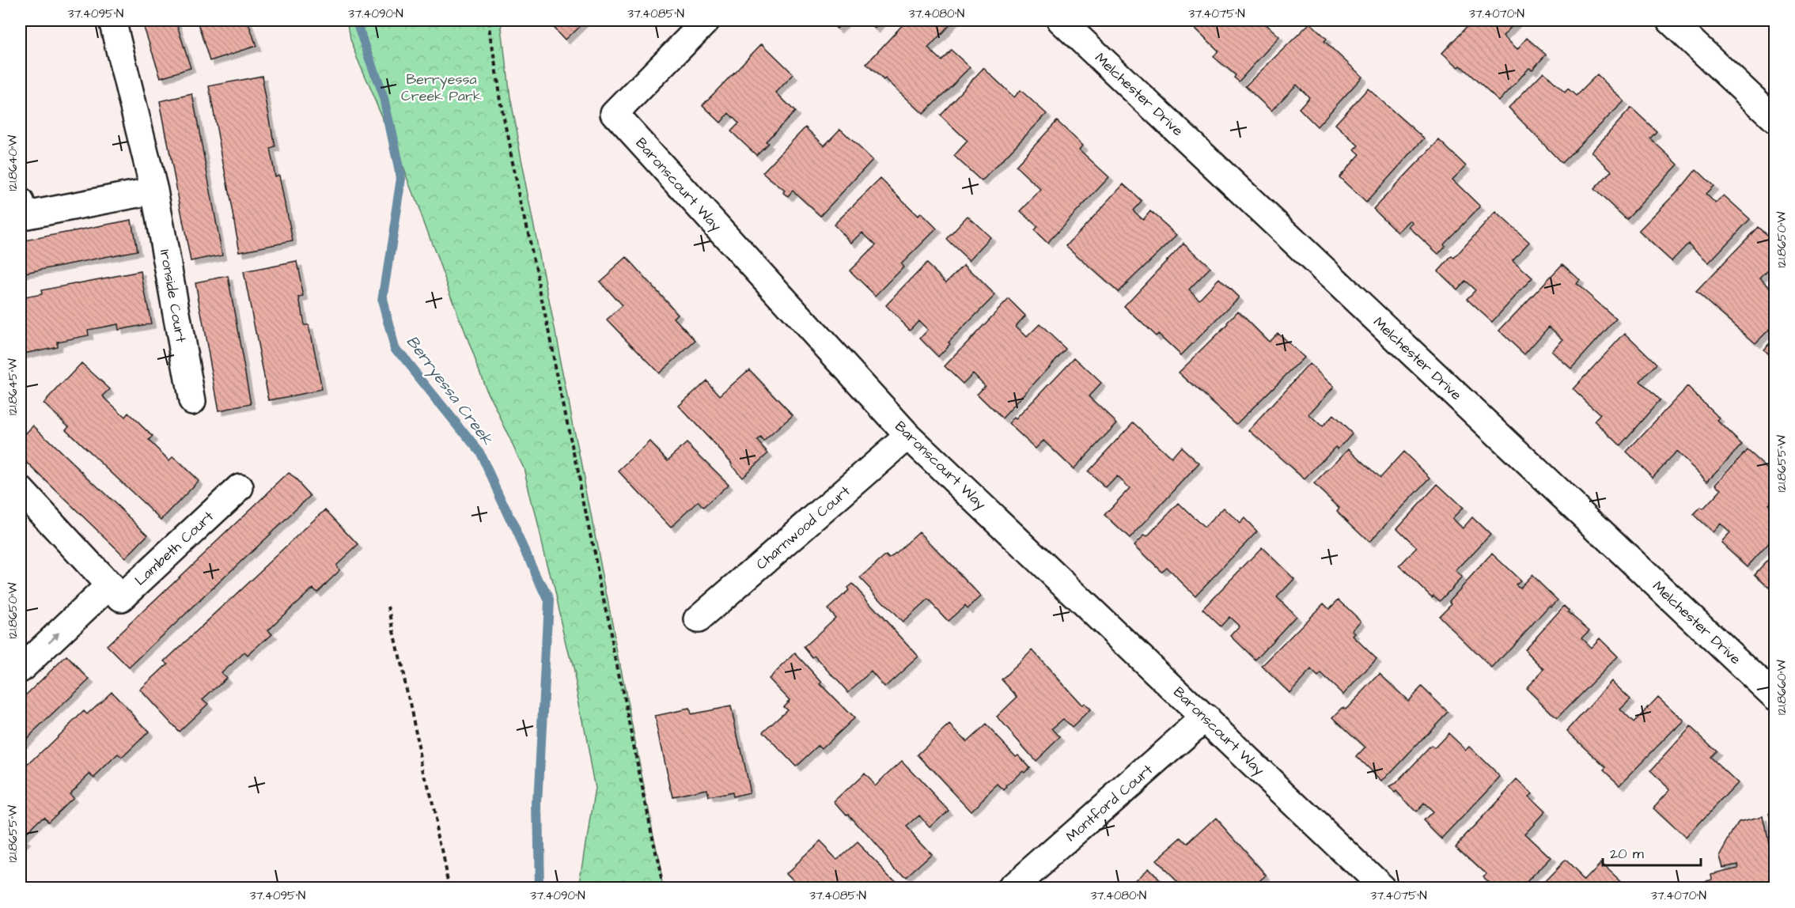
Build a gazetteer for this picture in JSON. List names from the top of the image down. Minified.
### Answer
{"streets":{"street":["Melchester Drive","Baronscourt Way","Ironside Court","Charnwood Court","Lambeth Court","Montford Court"]},"crossings":[["Baronscourt Way","Charnwood Court"],["Baronscourt Way","Montford Court"]],"water":["Berryessa Creek"],"parks":["Berryessa Creek Park"],"scale_bar":"20 m","coordinates":["37.4095°N","37.4090°N","37.4085°N","37.4080°N","37.4075°N","37.4070°N","121.8640°W","121.8650°W","121.8645°W","121.8655°W","121.8660°W"]}
